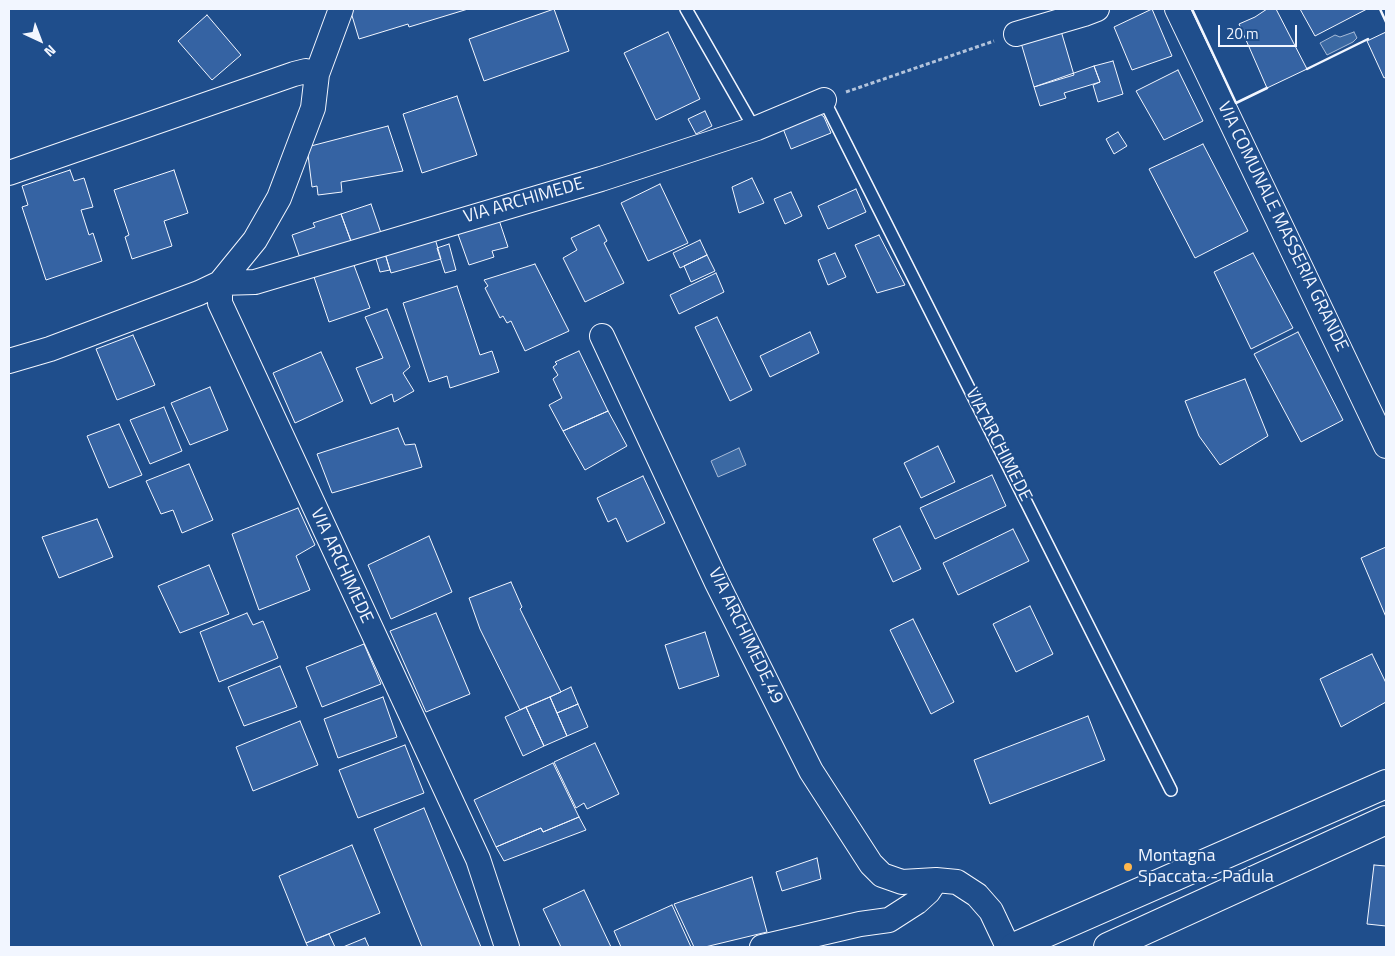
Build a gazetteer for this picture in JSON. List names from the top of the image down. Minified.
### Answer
{"streets":{"street":["VIA ARCHIMEDE","VIA COMUNALE MASSERIA GRANDE","VIA ARCHIMEDE,49"]},"places":["Montagna Spaccata - Padula"],"scale_bar":"20 m","north":"bottom right"}
